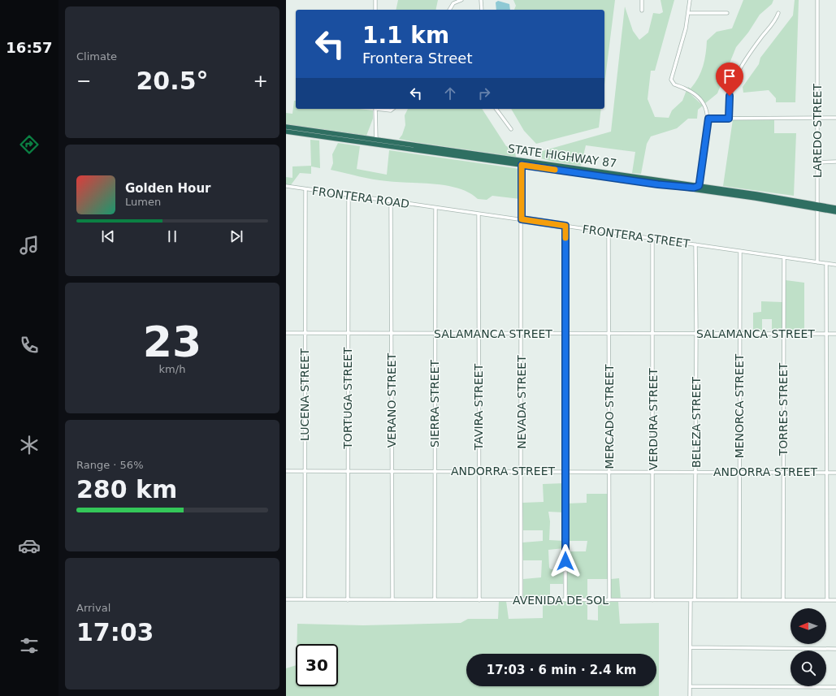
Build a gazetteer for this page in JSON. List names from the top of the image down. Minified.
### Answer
{"streets":{"highway":["STATE HIGHWAY 87"],"street":["LAREDO STREET","FRONTERA ROAD","FRONTERA STREET","SALAMANCA STREET","LUCENA STREET","TORTUGA STREET","VERANO STREET","NEVADA STREET","SIERRA STREET","MENORCA STREET","TAVIRA STREET","TORRES STREET","MERCADO STREET","VERDURA STREET","BELEZA STREET","ANDORRA STREET","AVENIDA DE SOL"]},"crossings":[["LAREDO STREET","STATE HIGHWAY 87"],["LAREDO STREET","FRONTERA STREET"],["FRONTERA ROAD","FRONTERA STREET"],["FRONTERA ROAD","LUCENA STREET"],["FRONTERA ROAD","TORTUGA STREET"],["FRONTERA ROAD","VERANO STREET"],["FRONTERA ROAD","SIERRA STREET"],["FRONTERA STREET","NEVADA STREET"],["FRONTERA STREET","SIERRA STREET"],["FRONTERA STREET","MENORCA STREET"],["FRONTERA STREET","TAVIRA STREET"],["FRONTERA STREET","TORRES STREET"],["FRONTERA STREET","MERCADO STREET"],["FRONTERA STREET","VERDURA STREET"],["FRONTERA STREET","BELEZA STREET"],["SALAMANCA STREET","LUCENA STREET"],["SALAMANCA STREET","TORTUGA STREET"],["SALAMANCA STREET","VERANO STREET"],["SALAMANCA STREET","NEVADA STREET"],["SALAMANCA STREET","SIERRA STREET"],["SALAMANCA STREET","MENORCA STREET"],["SALAMANCA STREET","TAVIRA STREET"],["SALAMANCA STREET","TORRES STREET"],["SALAMANCA STREET","MERCADO STREET"],["SALAMANCA STREET","VERDURA STREET"],["SALAMANCA STREET","BELEZA STREET"],["LUCENA STREET","ANDORRA STREET"],["LUCENA STREET","AVENIDA DE SOL"],["TORTUGA STREET","ANDORRA STREET"],["TORTUGA STREET","AVENIDA DE SOL"],["VERANO STREET","ANDORRA STREET"],["VERANO STREET","AVENIDA DE SOL"],["NEVADA STREET","ANDORRA STREET"],["NEVADA STREET","AVENIDA DE SOL"],["SIERRA STREET","ANDORRA STREET"],["SIERRA STREET","AVENIDA DE SOL"],["MENORCA STREET","ANDORRA STREET"],["MENORCA STREET","AVENIDA DE SOL"],["TAVIRA STREET","ANDORRA STREET"],["TAVIRA STREET","AVENIDA DE SOL"],["TORRES STREET","ANDORRA STREET"],["TORRES STREET","AVENIDA DE SOL"],["MERCADO STREET","ANDORRA STREET"],["MERCADO STREET","AVENIDA DE SOL"],["VERDURA STREET","ANDORRA STREET"],["VERDURA STREET","AVENIDA DE SOL"],["BELEZA STREET","ANDORRA STREET"],["BELEZA STREET","AVENIDA DE SOL"]],"north":"left","page":{"tabs":"16:57","tile":["Climate",["23","km/h"],["Range · 56%","280 km"],["Arrival","17:03"]],"turn":["1.1 km","Frontera Street"],"heat":["−","20.5°","+"],"song":["Golden Hour","Lumen"],"limit":"30","trip":"17:03 · 6 min · 2.4 km"}}
